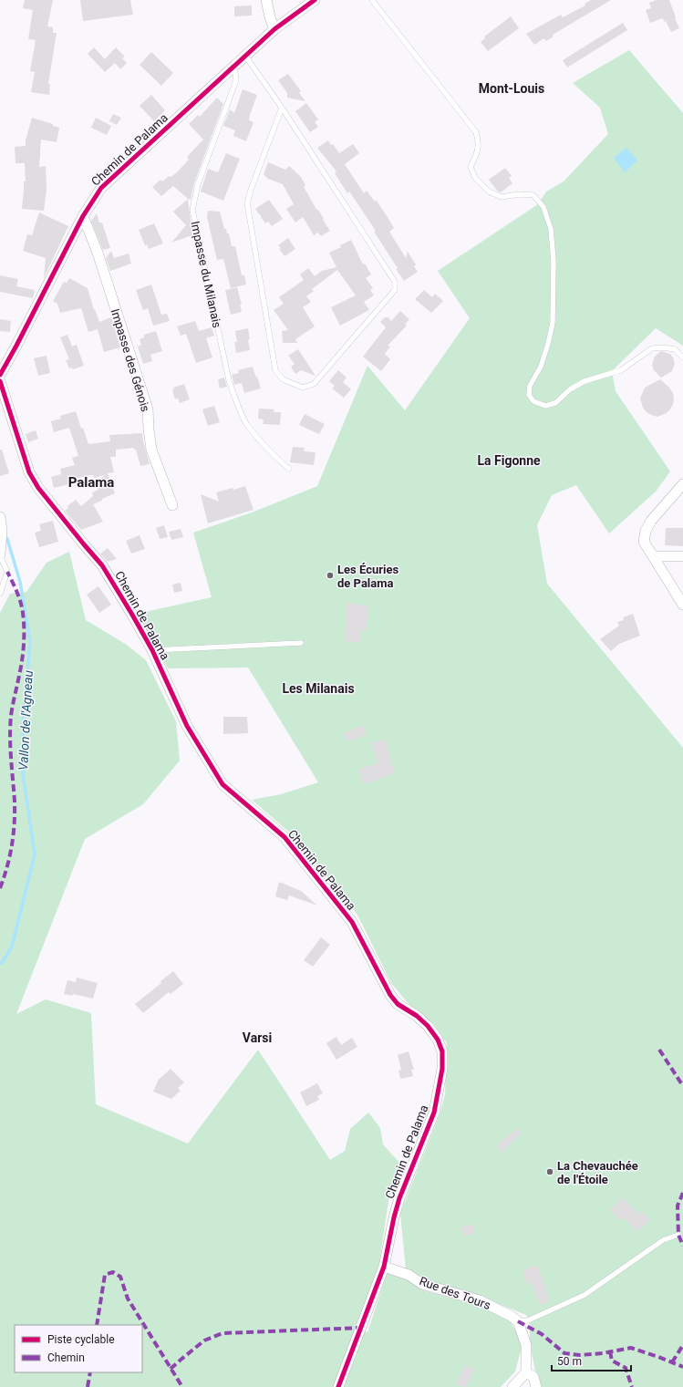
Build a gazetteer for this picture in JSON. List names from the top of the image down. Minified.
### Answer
{"streets":{"street":["Chemin de Palama","Impasse des Génois","Rue des Tours"],"lane":["Impasse du Milanais"]},"crossings":[["Chemin de Palama","Impasse du Milanais"],["Chemin de Palama","Impasse des Génois"],["Chemin de Palama","Rue des Tours"]],"districts":["Mont-Louis","La Figonne","Palama","Les Milanais","Varsi"],"water":["Vallon de l'Agneau"],"places":["Les Écuries de Palama","La Chevauchée de l'Étoile"],"legend":["Piste cyclable","Chemin"],"scale_bar":"50 m"}
